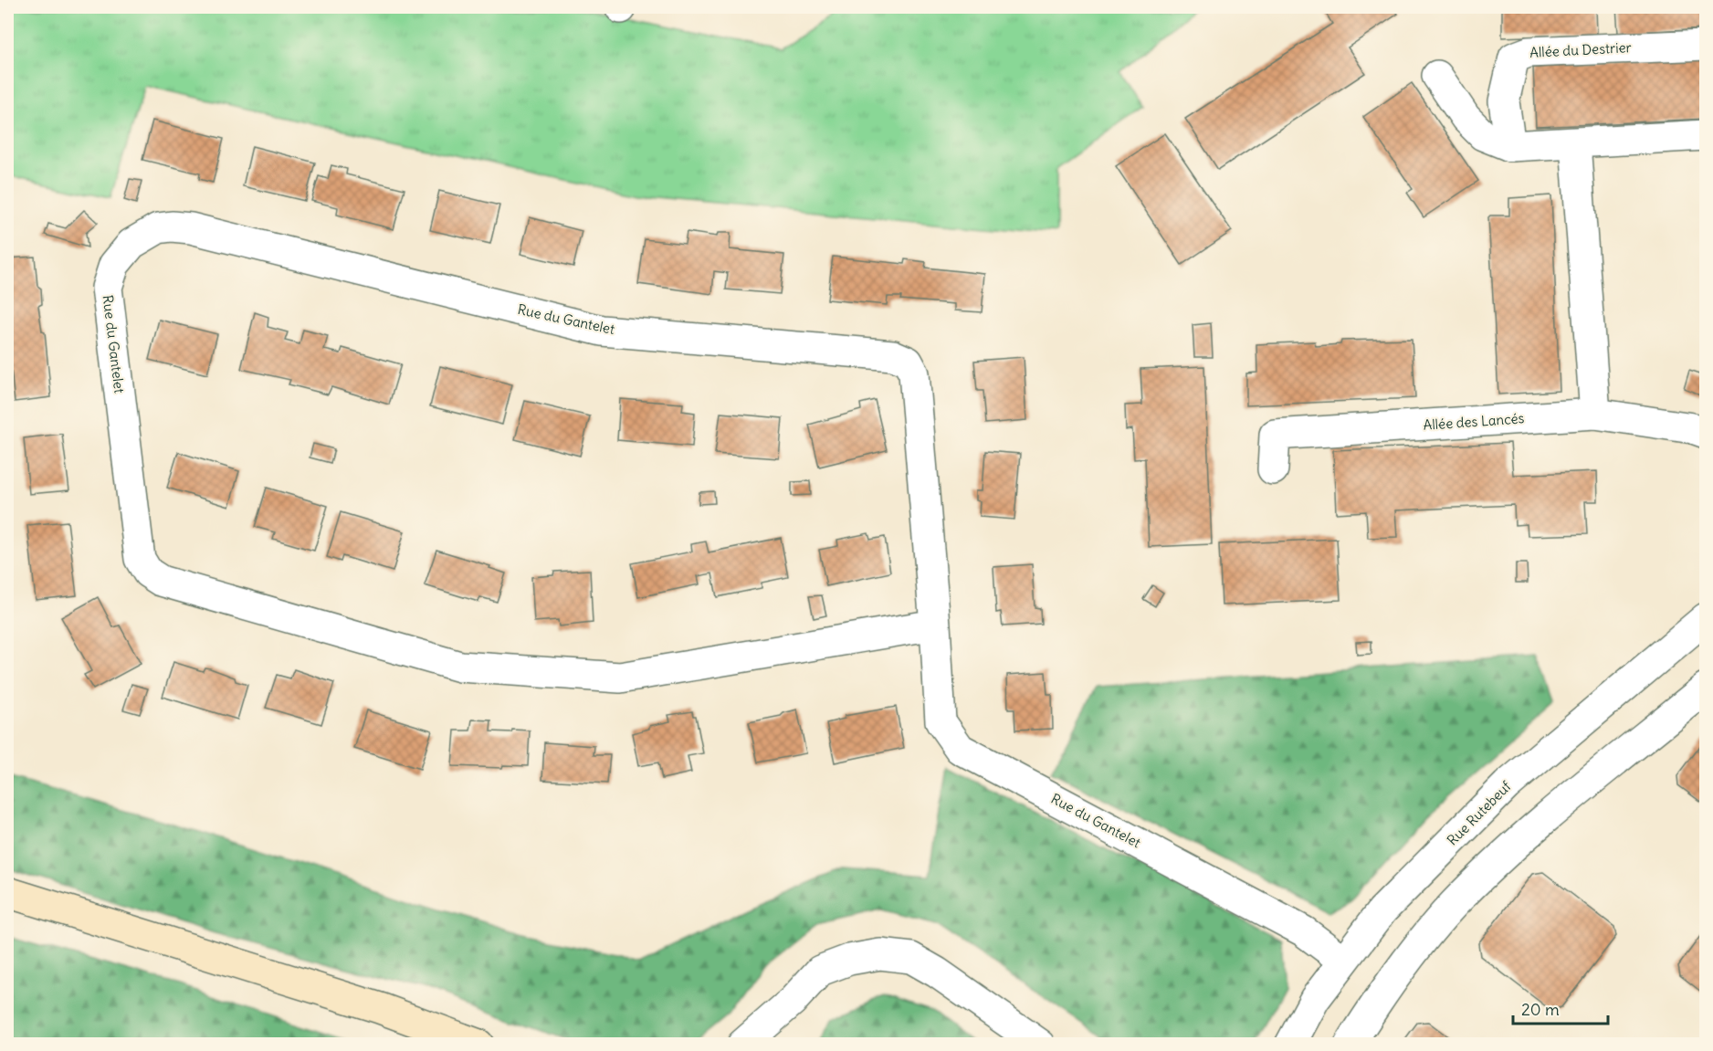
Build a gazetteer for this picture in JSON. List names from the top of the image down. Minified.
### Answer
{"streets":{"street":["Allée du Destrier","Rue du Gantelet","Allée des Lancés","Rue Rutebeuf"]},"crossings":[["Rue du Gantelet","Rue Rutebeuf"]],"scale_bar":"20 m"}
